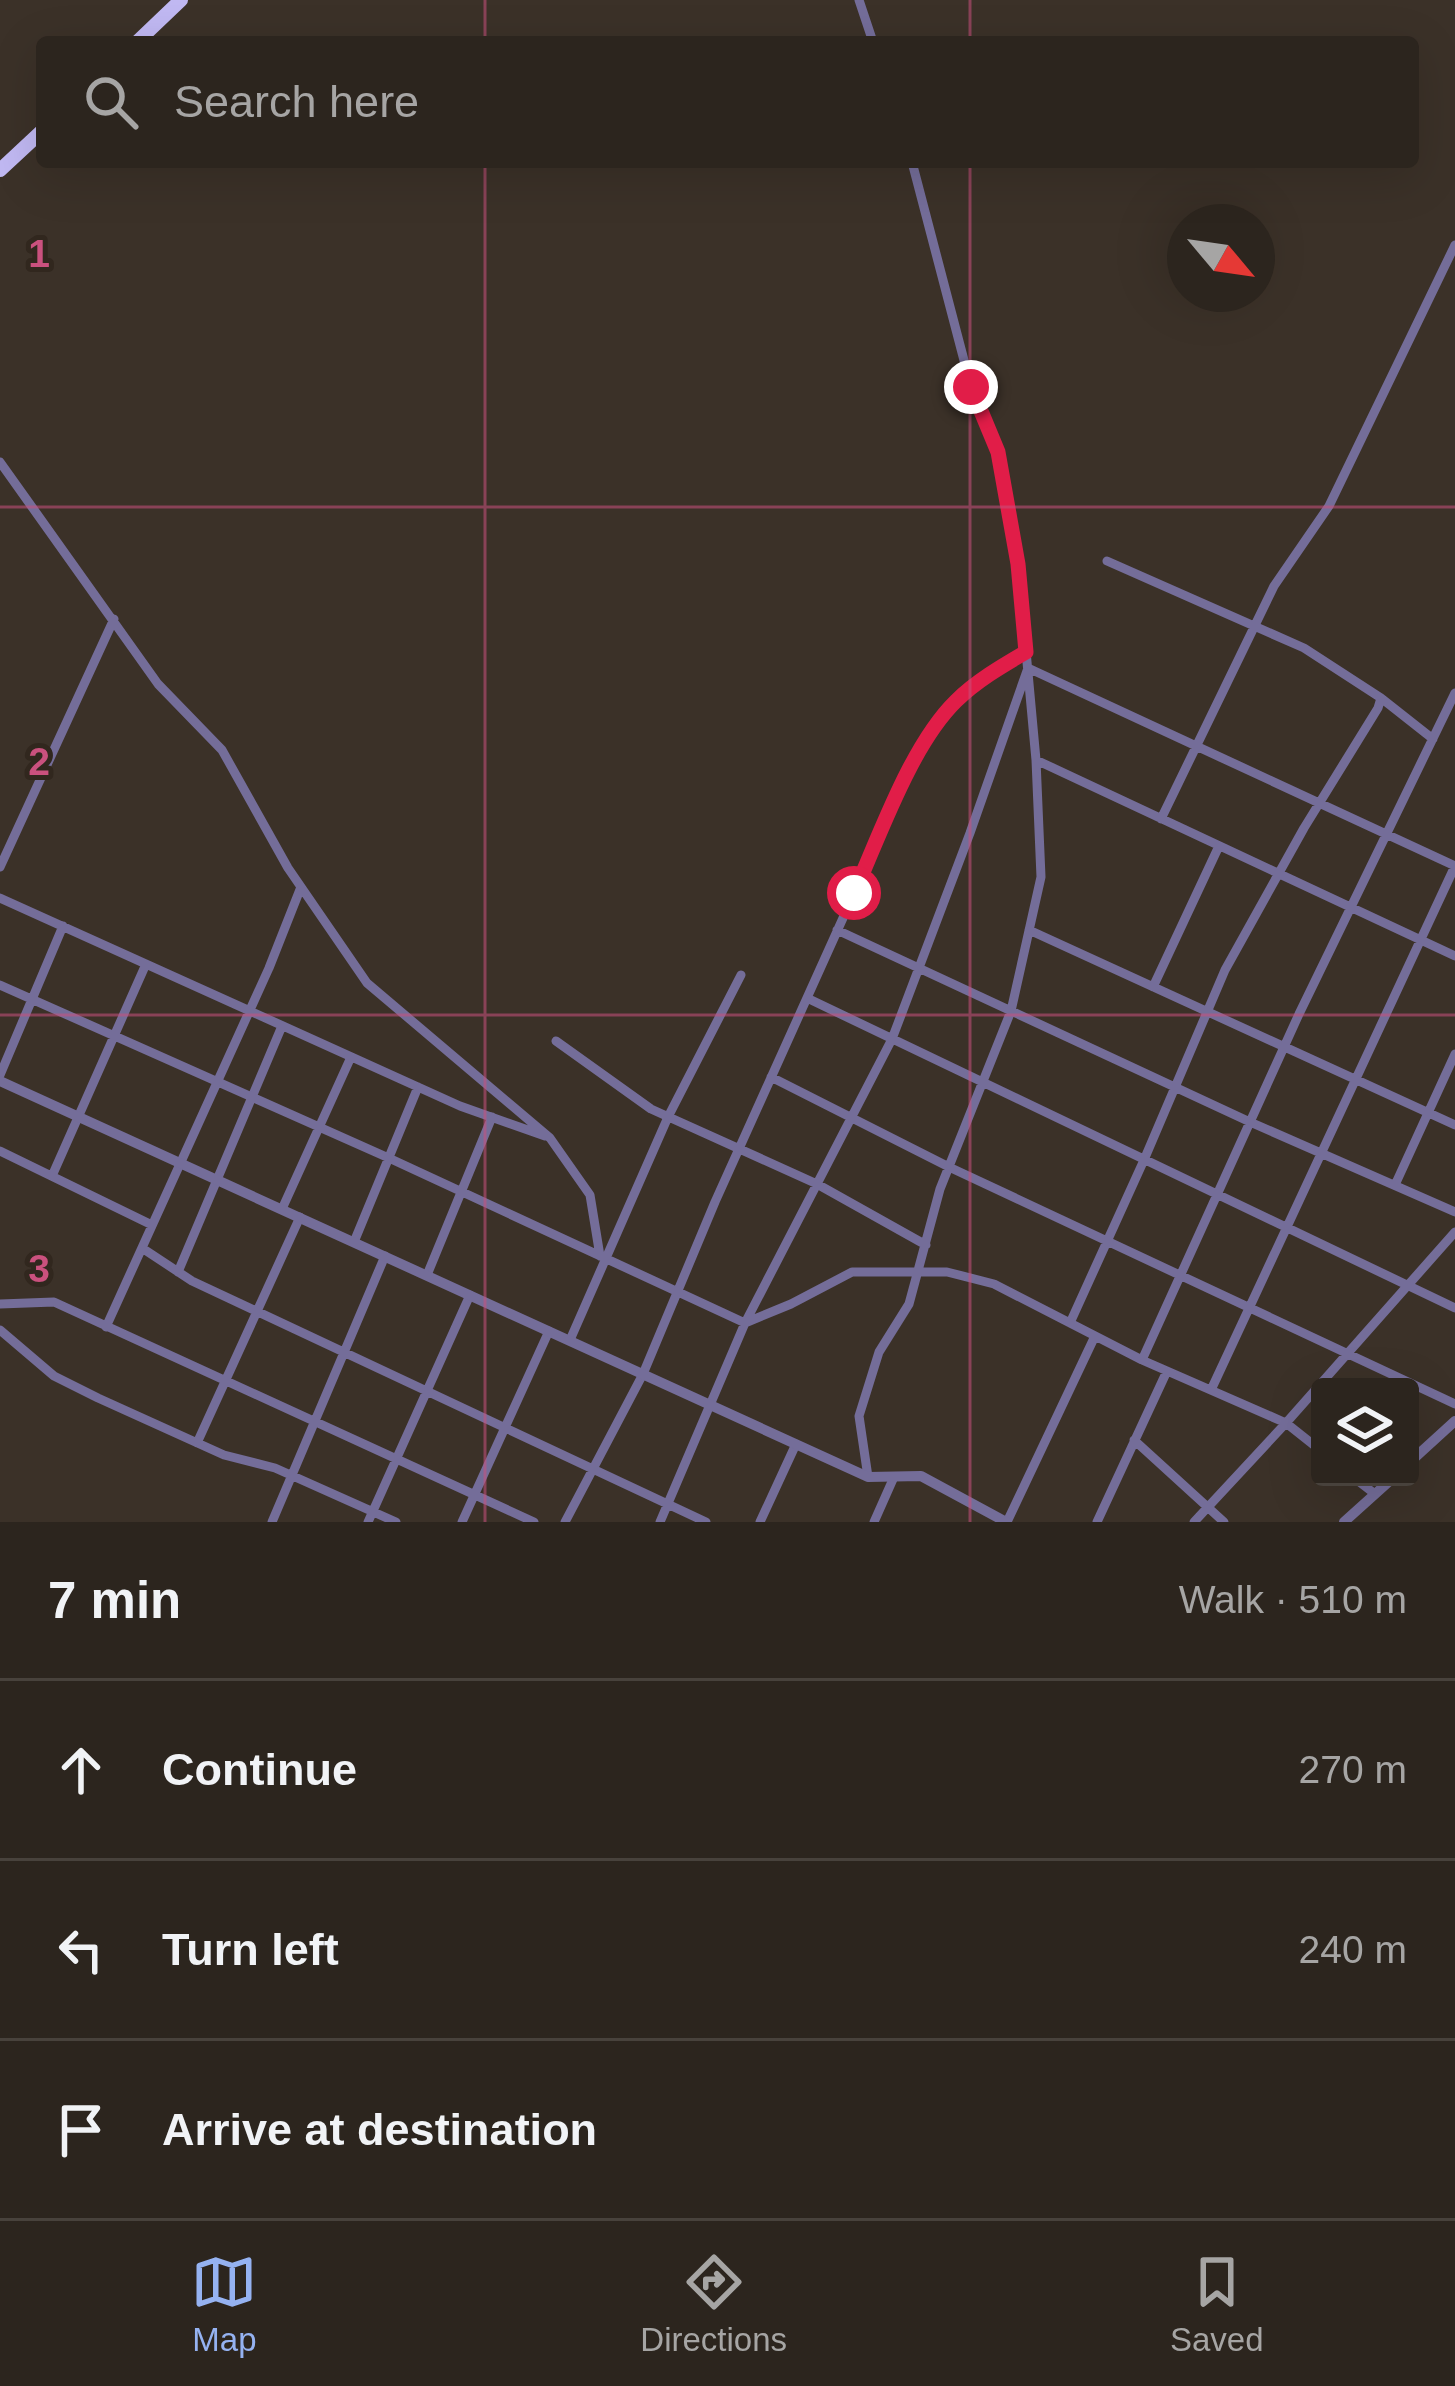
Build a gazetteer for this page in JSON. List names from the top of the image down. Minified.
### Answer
{"north":"bottom right","page":{"search":"Search here","heading":["7 min","Walk · 510 m"],"list":[["Continue","270 m"],["Turn left","240 m"],"Arrive at destination"],"nav":["Map","Directions","Saved"]},"grid":{"rows":["1","2","3"]}}
